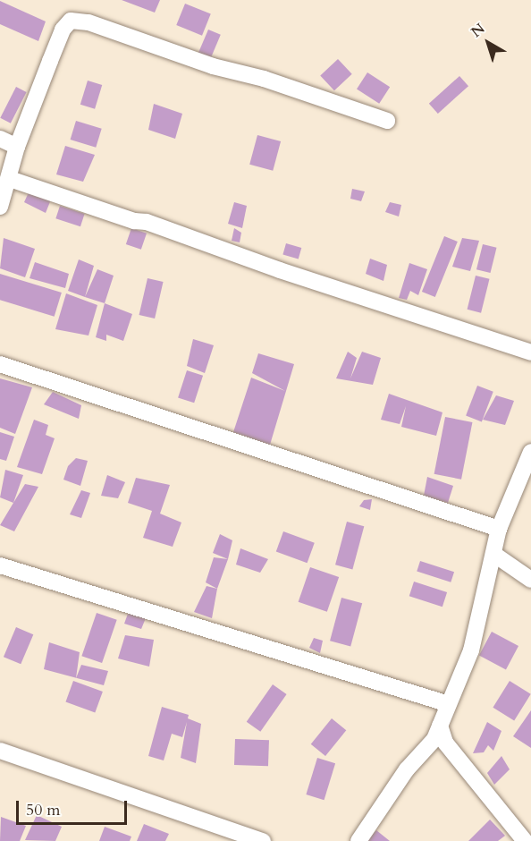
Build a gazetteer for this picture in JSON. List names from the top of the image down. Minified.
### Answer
{"scale_bar":"50 m","north":"top left"}
